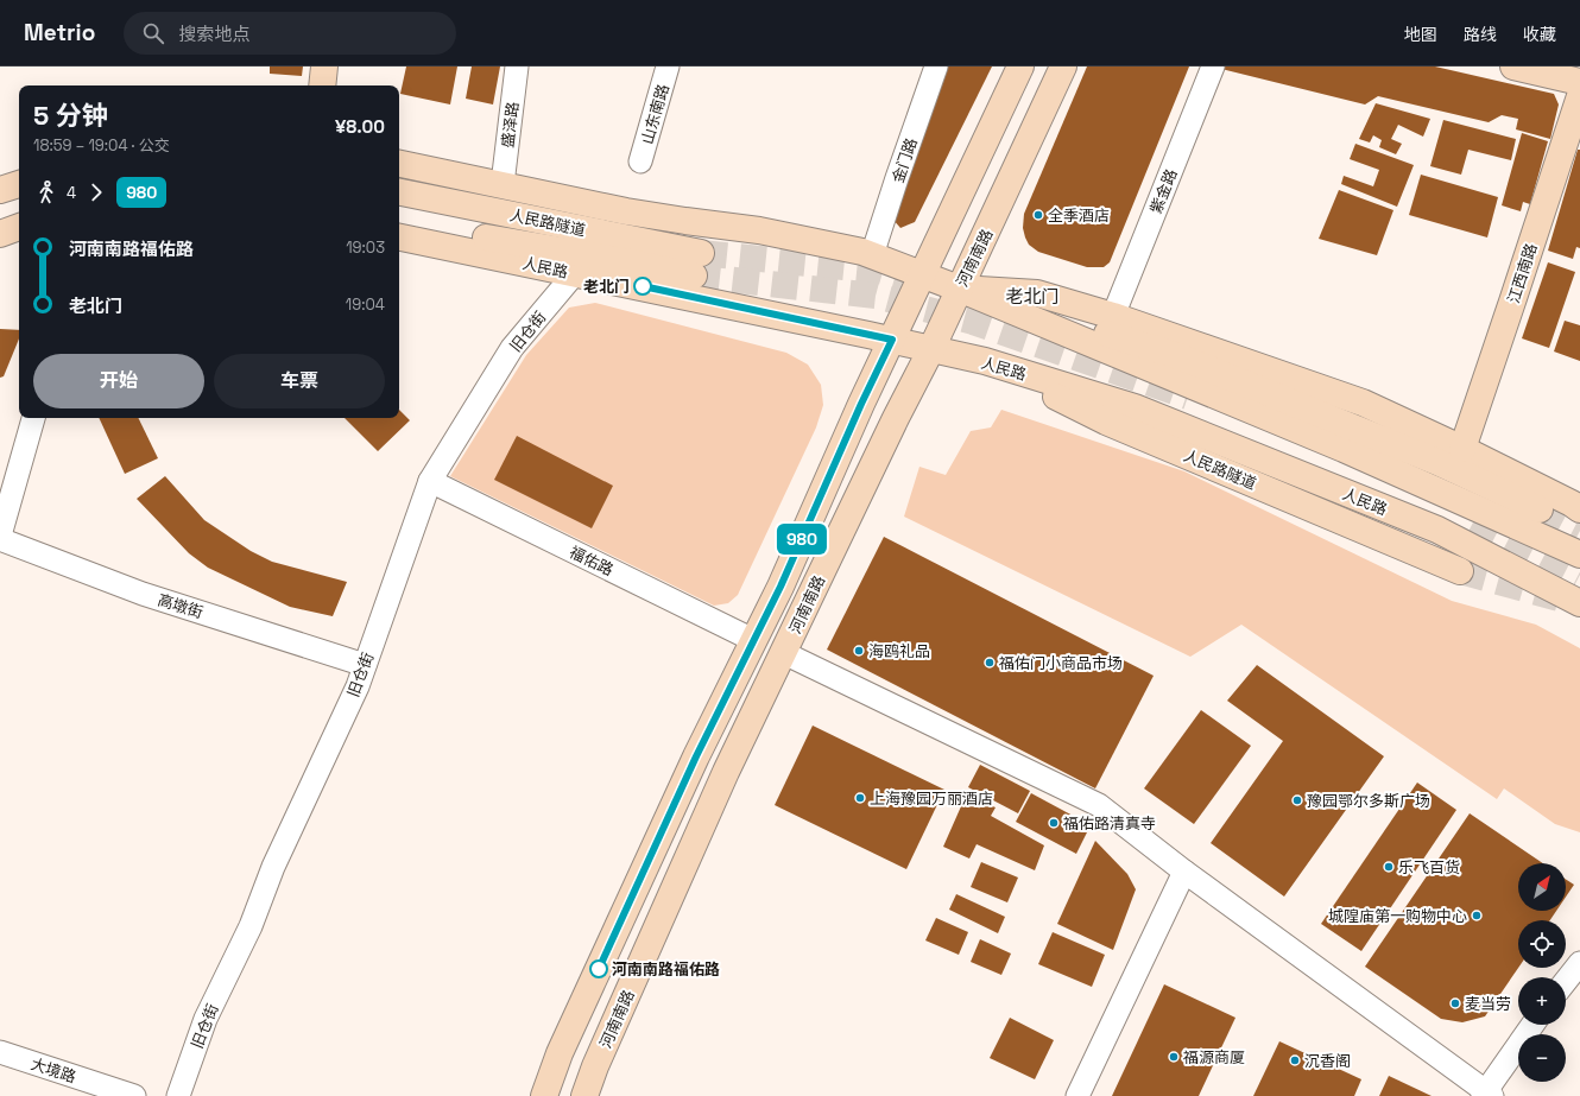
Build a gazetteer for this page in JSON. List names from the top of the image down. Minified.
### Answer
{"streets":{"main road":["人民路隧道","河南南路","人民路","江西南路"],"street":["山东南路","盛泽路","金门路","紫金路","旧仓街","福佑路","高墩街","大境路"]},"crossings":[["人民路隧道","人民路"],["河南南路","人民路"],["河南南路","福佑路"],["人民路","旧仓街"],["旧仓街","福佑路"],["旧仓街","高墩街"]],"districts":["老北门"],"places":["全季酒店","老北门","海鸥礼品","福佑门小商品市场","上海豫园万丽酒店","豫园鄂尔多斯广场","福佑路清真寺","乐飞百货","城隍庙第一购物中心","河南南路福佑路","麦当劳","福源商厦","沉香阁"],"lines":["bus line 980"],"north":"top right","page":{"header":"Metrio","search":"搜索地点","nav":["地图","路线","收藏"],"on_map":"980","heading":["5 分钟","18:59 – 19:04 · 公交","¥8.00"],"legs":["4","980"],"list":[{"name":"河南南路福佑路","value":"19:03"},{"name":"老北门","value":"19:04"}],"buttons":["开始","车票"],"map_buttons":["+","−"]}}
